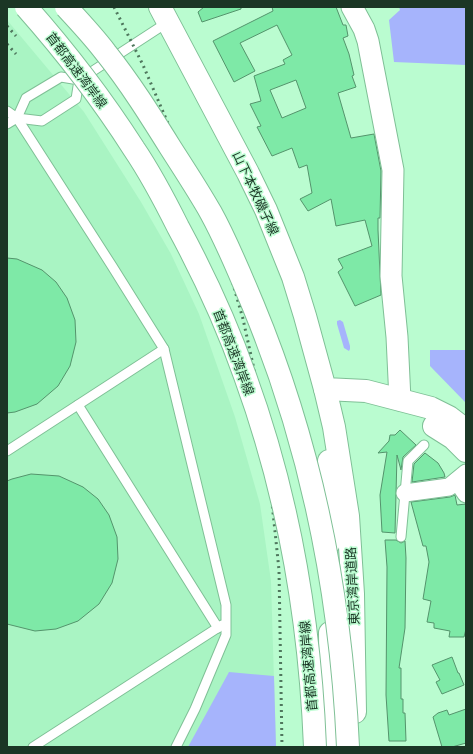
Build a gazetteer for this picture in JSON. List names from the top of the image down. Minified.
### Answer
{"streets":{"main road":["首都高速湾岸線","山下本牧磯子線","東京湾岸道路"]},"crossings":[["山下本牧磯子線","東京湾岸道路"]]}
